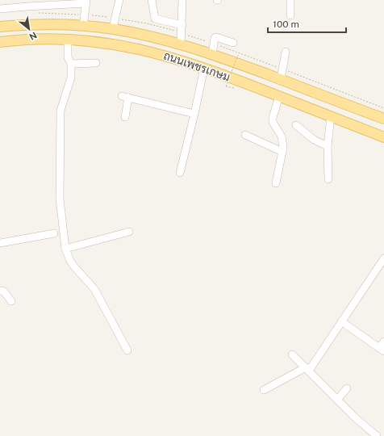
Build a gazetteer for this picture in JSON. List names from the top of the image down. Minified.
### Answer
{"streets":{"main road":["ถนนเพชรเกษม"]},"scale_bar":"100 m","north":"bottom right"}
